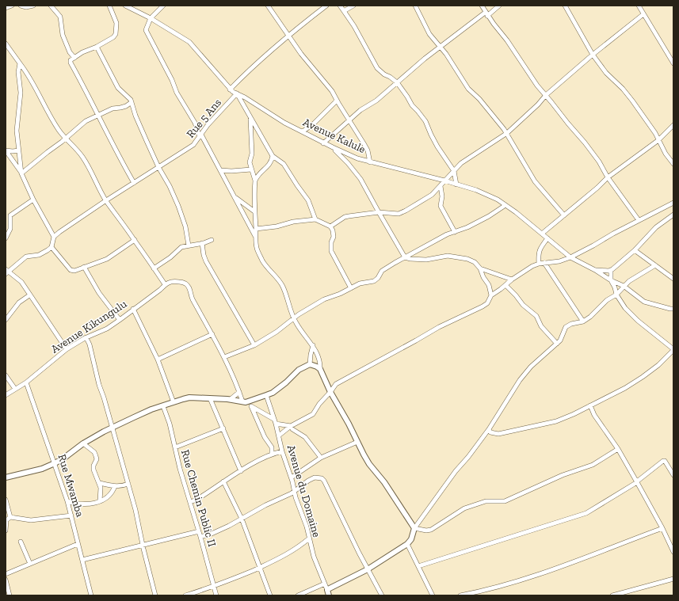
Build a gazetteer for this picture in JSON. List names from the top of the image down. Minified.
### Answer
{"streets":{"street":["Rue 5 Ans","Avenue Kalule","Avenue Kikungulu","Rue Mwamba","Avenue du Domaine","Rue Chemin Public II"]},"crossings":[["Rue 5 Ans","Avenue Kalule"],["Avenue Kikungulu","Rue Mwamba"]]}
